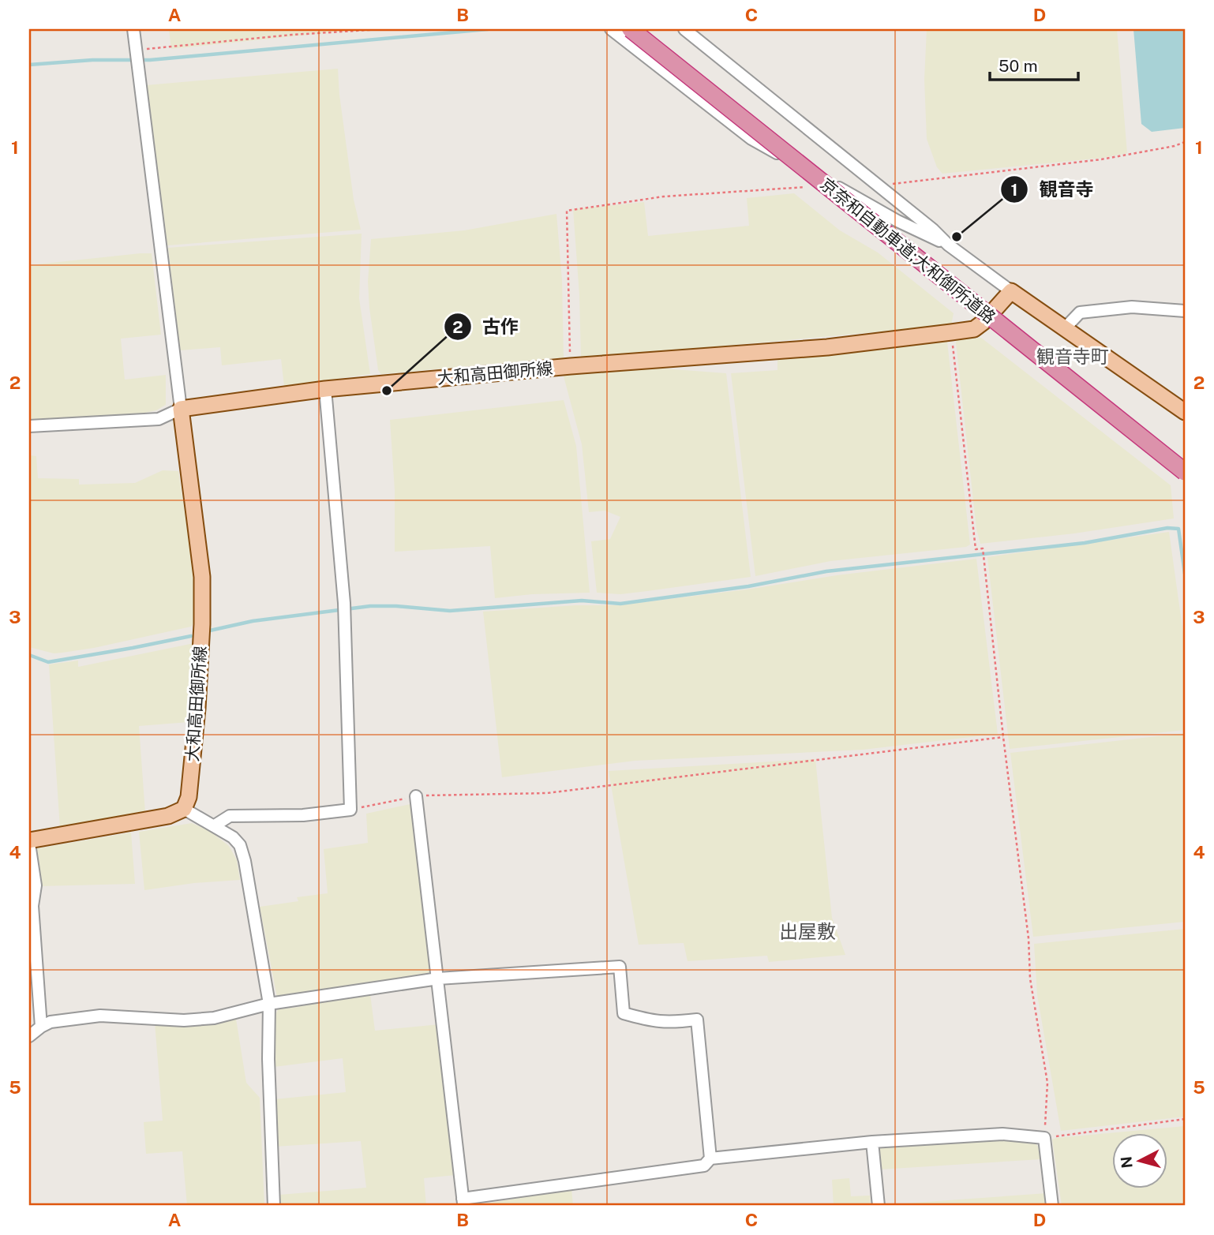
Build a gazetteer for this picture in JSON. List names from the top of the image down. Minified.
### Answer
{"streets":{"highway":["京奈和自動車道;大和御所道路"],"main road":["大和高田御所線"]},"districts":["観音寺町","出屋敷"],"places":["観音寺","古作"],"scale_bar":"50 m","north":"left","grid":{"columns":["A","B","C","D"],"rows":["1","2","3","4","5"]}}
